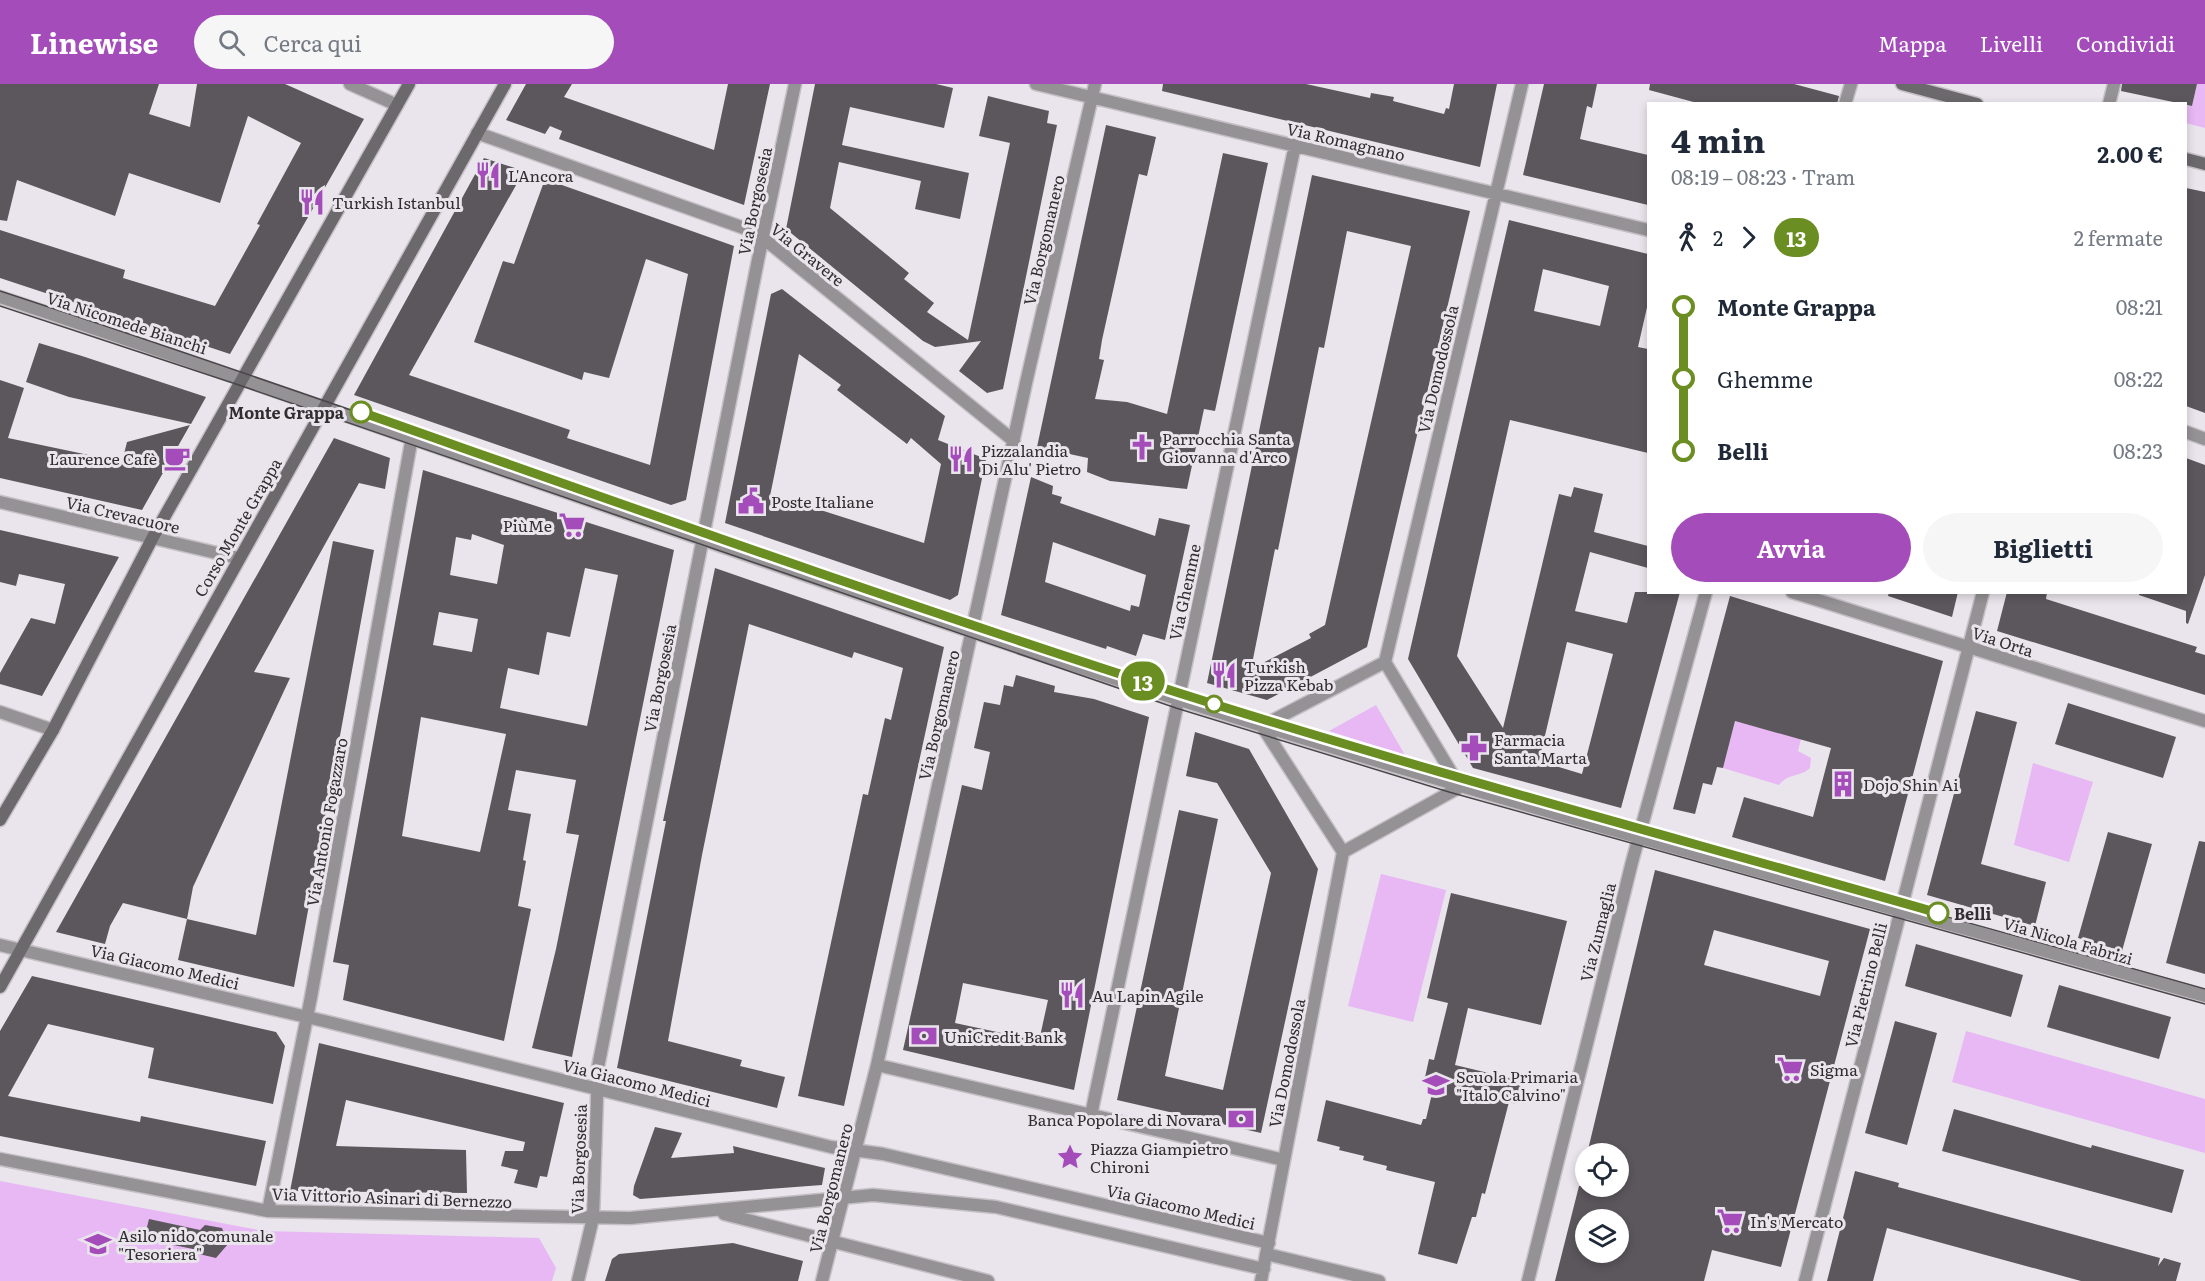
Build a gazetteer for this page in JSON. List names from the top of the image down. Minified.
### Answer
{"streets":{"street":["Via Romagnano","Via Borgosesia","Via Borgomanero","Via Gravere","Via Nicomede Bianchi","Via Domodossola","Via Crevacuore","Corso Monte Grappa","Via Ghemme","Via Orta","Via Antonio Fogazzaro","Via Zumaglia","Via Nicola Fabrizi","Via Giacomo Medici","Via Pietrino Belli","Via Vittorio Asinari di Bernezzo"]},"crossings":[["Via Romagnano","Via Borgomanero"],["Via Romagnano","Via Domodossola"],["Via Romagnano","Via Ghemme"],["Via Borgosesia","Via Gravere"],["Via Borgosesia","Via Nicola Fabrizi"],["Via Borgosesia","Via Giacomo Medici"],["Via Borgosesia","Via Vittorio Asinari di Bernezzo"],["Via Borgomanero","Via Gravere"],["Via Borgomanero","Via Nicola Fabrizi"],["Via Borgomanero","Via Giacomo Medici"],["Via Borgomanero","Via Vittorio Asinari di Bernezzo"],["Via Gravere","Corso Monte Grappa"],["Via Nicomede Bianchi","Via Nicola Fabrizi"],["Via Domodossola","Via Giacomo Medici"],["Via Crevacuore","Corso Monte Grappa"],["Corso Monte Grappa","Via Nicola Fabrizi"],["Corso Monte Grappa","Via Giacomo Medici"],["Via Ghemme","Via Nicola Fabrizi"],["Via Orta","Via Pietrino Belli"],["Via Antonio Fogazzaro","Via Nicola Fabrizi"],["Via Antonio Fogazzaro","Via Giacomo Medici"],["Via Antonio Fogazzaro","Via Vittorio Asinari di Bernezzo"],["Via Zumaglia","Via Nicola Fabrizi"],["Via Nicola Fabrizi","Via Pietrino Belli"]],"places":{"restaurant":["L'Ancora","Turkish Istanbul","Pizzalandia Di Alu' Pietro","Turkish Pizza Kebab","Au Lapin Agile"],"other":["Monte Grappa","Belli"],"church":["Parrocchia Santa Giovanna d'Arco"],"cafe":["Laurence Cafè"],"public building":["Poste Italiane"],"supermarket":["PiùMe","Sigma","In's Mercato"],"pharmacy":["Farmacia Santa Marta"],"building":["Dojo Shin Ai"],"bank":["UniCredit Bank","Banca Popolare di Novara"],"school or university":["Scuola Primaria \"Italo Calvino\"","Asilo nido comunale \"Tesoriera\""],"place":["Piazza Giampietro Chironi"]},"lines":["tram line 13"],"page":{"header":"Linewise","search":"Cerca qui","nav":["Mappa","Livelli","Condividi"],"on_map":"13","heading":["4 min","08:19 – 08:23 · Tram","2.00 €"],"legs":["2","13","2 fermate"],"list":[{"name":"Monte Grappa","value":"08:21"},{"name":"Ghemme","value":"08:22"},{"name":"Belli","value":"08:23"}],"buttons":["Avvia","Biglietti"]}}
